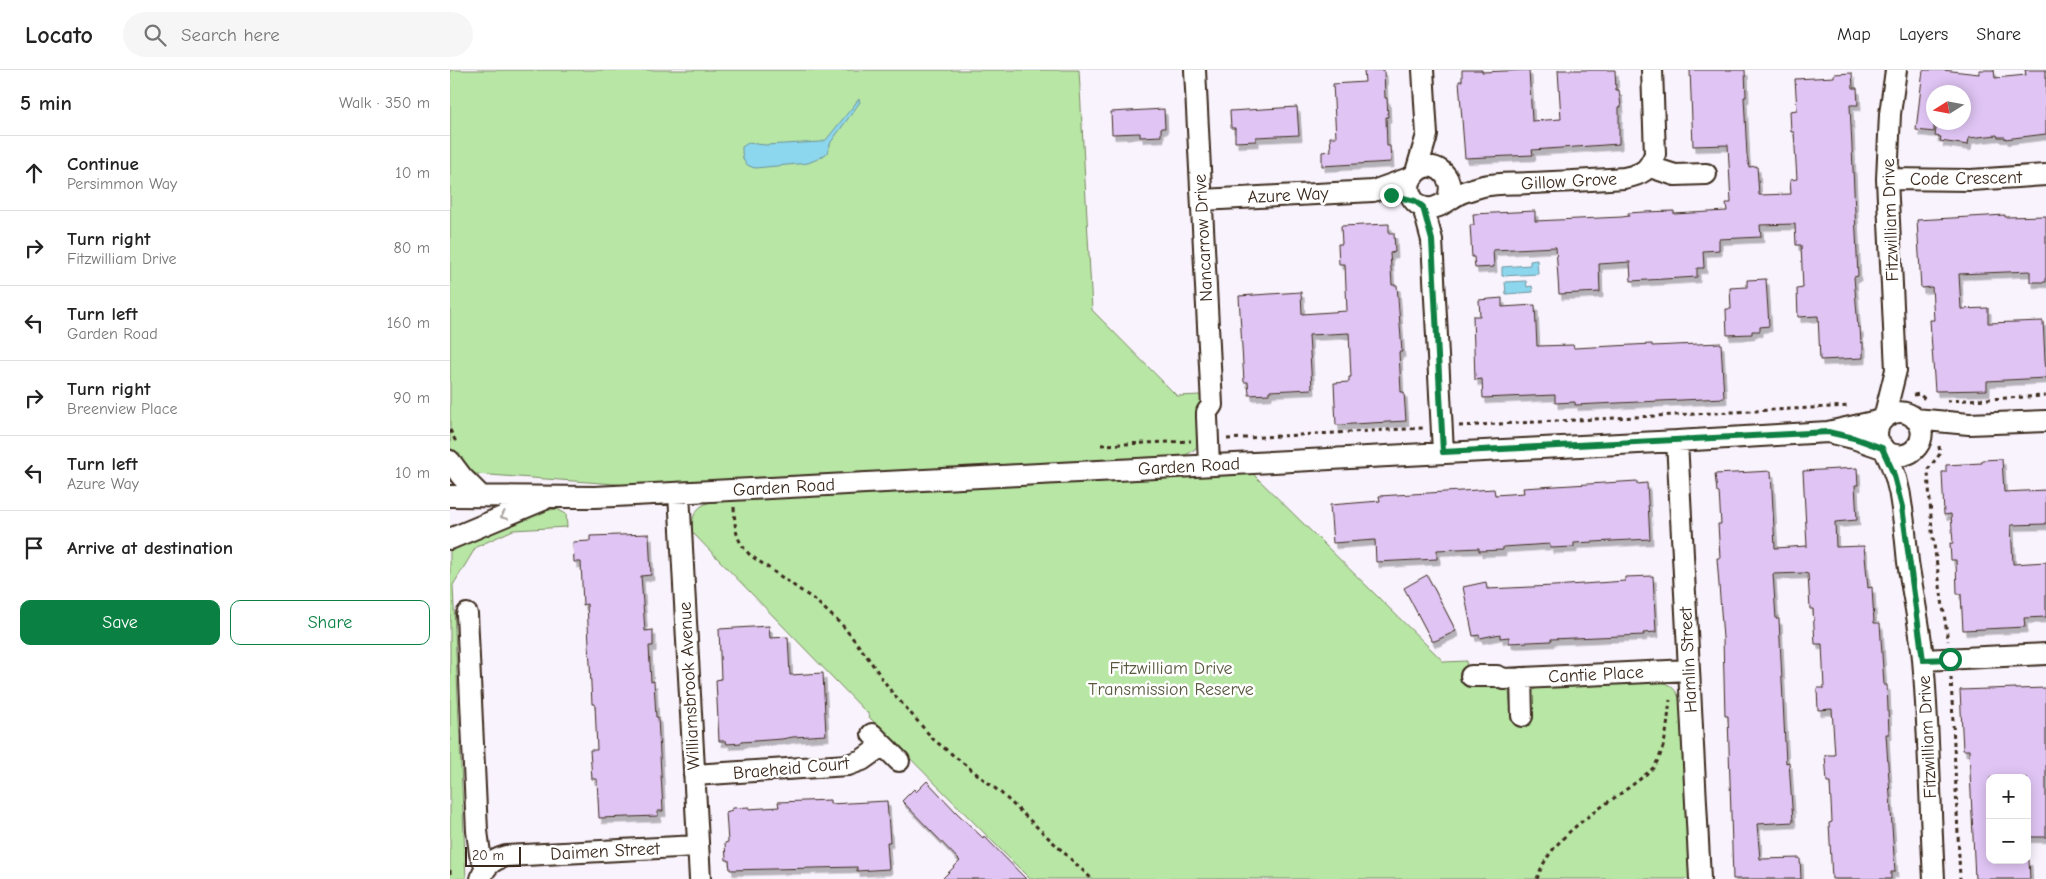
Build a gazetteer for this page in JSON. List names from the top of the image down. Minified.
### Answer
{"streets":{"street":["Code Crescent","Gillow Grove","Azure Way","Fitzwilliam Drive","Nancarrow Drive","Garden Road","Hamlin Street","Cantie Place","Williamsbrook Avenue","Braeheid Court","Daimen Street"]},"crossings":[["Code Crescent","Fitzwilliam Drive"],["Gillow Grove","Azure Way"],["Azure Way","Nancarrow Drive"],["Fitzwilliam Drive","Garden Road"],["Nancarrow Drive","Garden Road"],["Garden Road","Hamlin Street"],["Garden Road","Williamsbrook Avenue"],["Hamlin Street","Cantie Place"],["Williamsbrook Avenue","Braeheid Court"],["Williamsbrook Avenue","Daimen Street"]],"parks":["Fitzwilliam Drive Transmission Reserve"],"scale_bar":"20 m","north":"left","page":{"header":"Locato","search":"Search here","nav":["Map","Layers","Share"],"heading":["5 min","Walk · 350 m"],"list":[["Continue","Persimmon Way","10 m"],["Turn right","Fitzwilliam Drive","80 m"],["Turn left","Garden Road","160 m"],["Turn right","Breenview Place","90 m"],["Turn left","Azure Way","10 m"],"Arrive at destination"],"buttons":["Save","Share"],"map_buttons":["+","−"],"scale":"20 m"}}
